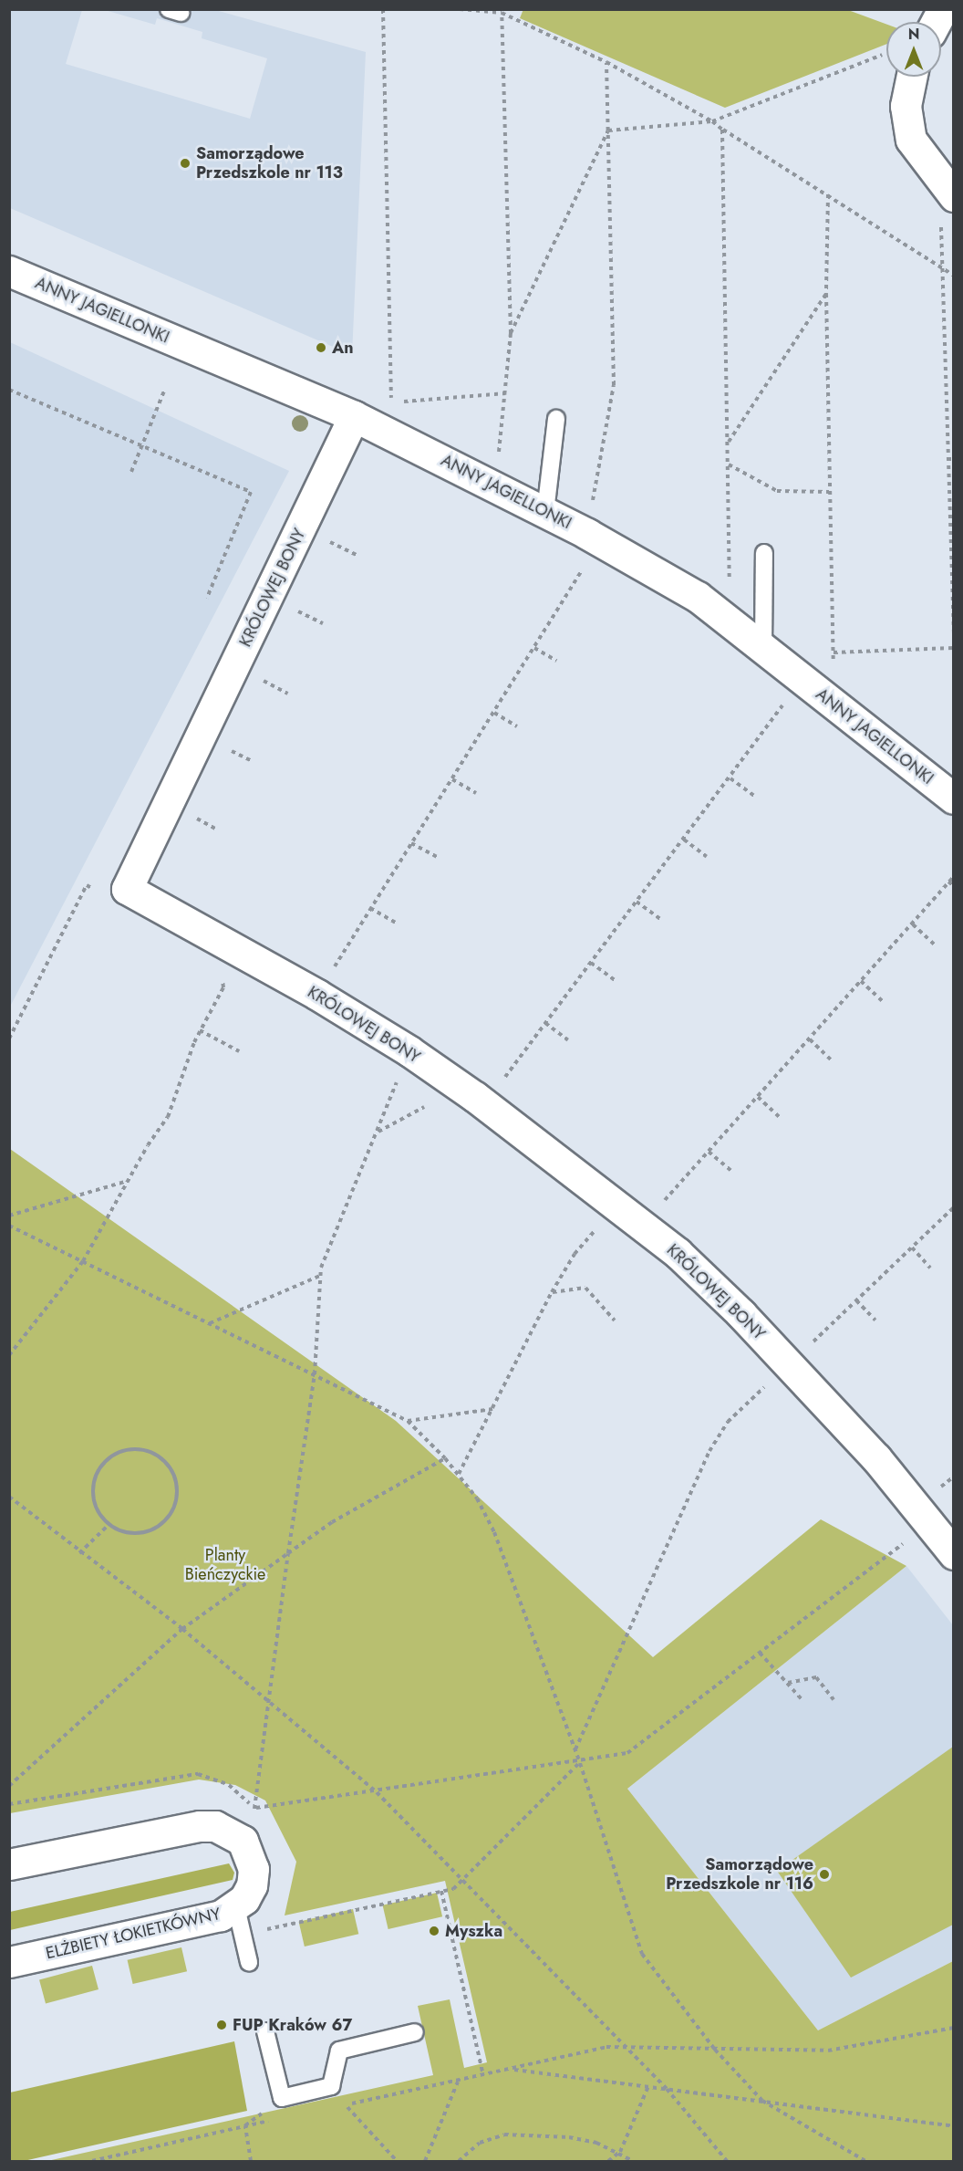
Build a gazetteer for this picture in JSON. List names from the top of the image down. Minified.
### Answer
{"streets":{"street":["ANNY JAGIELLONKI","KRÓLOWEJ BONY","ELŻBIETY ŁOKIETKÓWNY"]},"crossings":[["ANNY JAGIELLONKI","KRÓLOWEJ BONY"]],"parks":["Planty Bieńczyckie"],"places":["Samorządowe Przedszkole nr 113","An","Samorządowe Przedszkole nr 116","Myszka","FUP Kraków 67"],"north":"top"}
